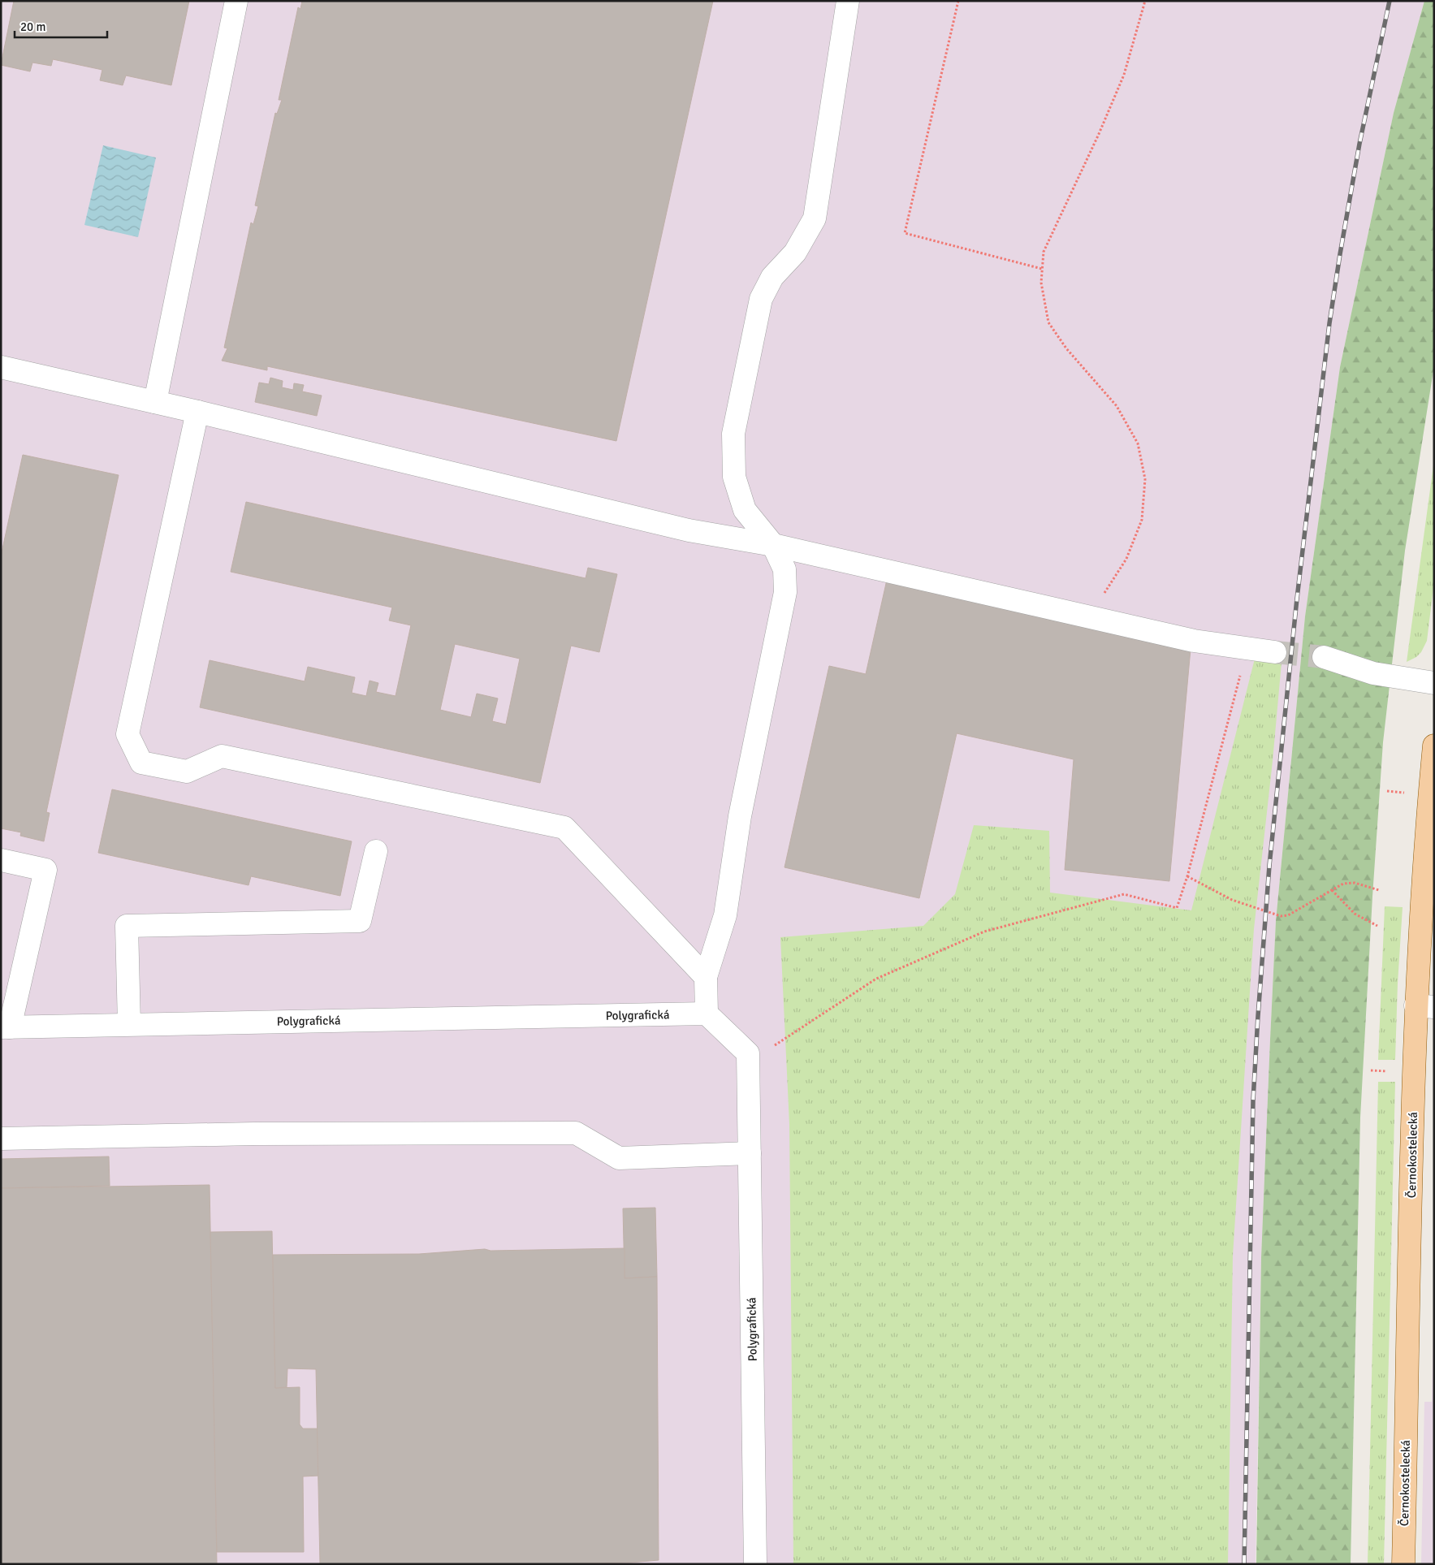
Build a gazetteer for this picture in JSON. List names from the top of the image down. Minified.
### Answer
{"streets":{"main road":["Černokostelecká"],"street":["Polygrafická"]},"scale_bar":"20 m"}
